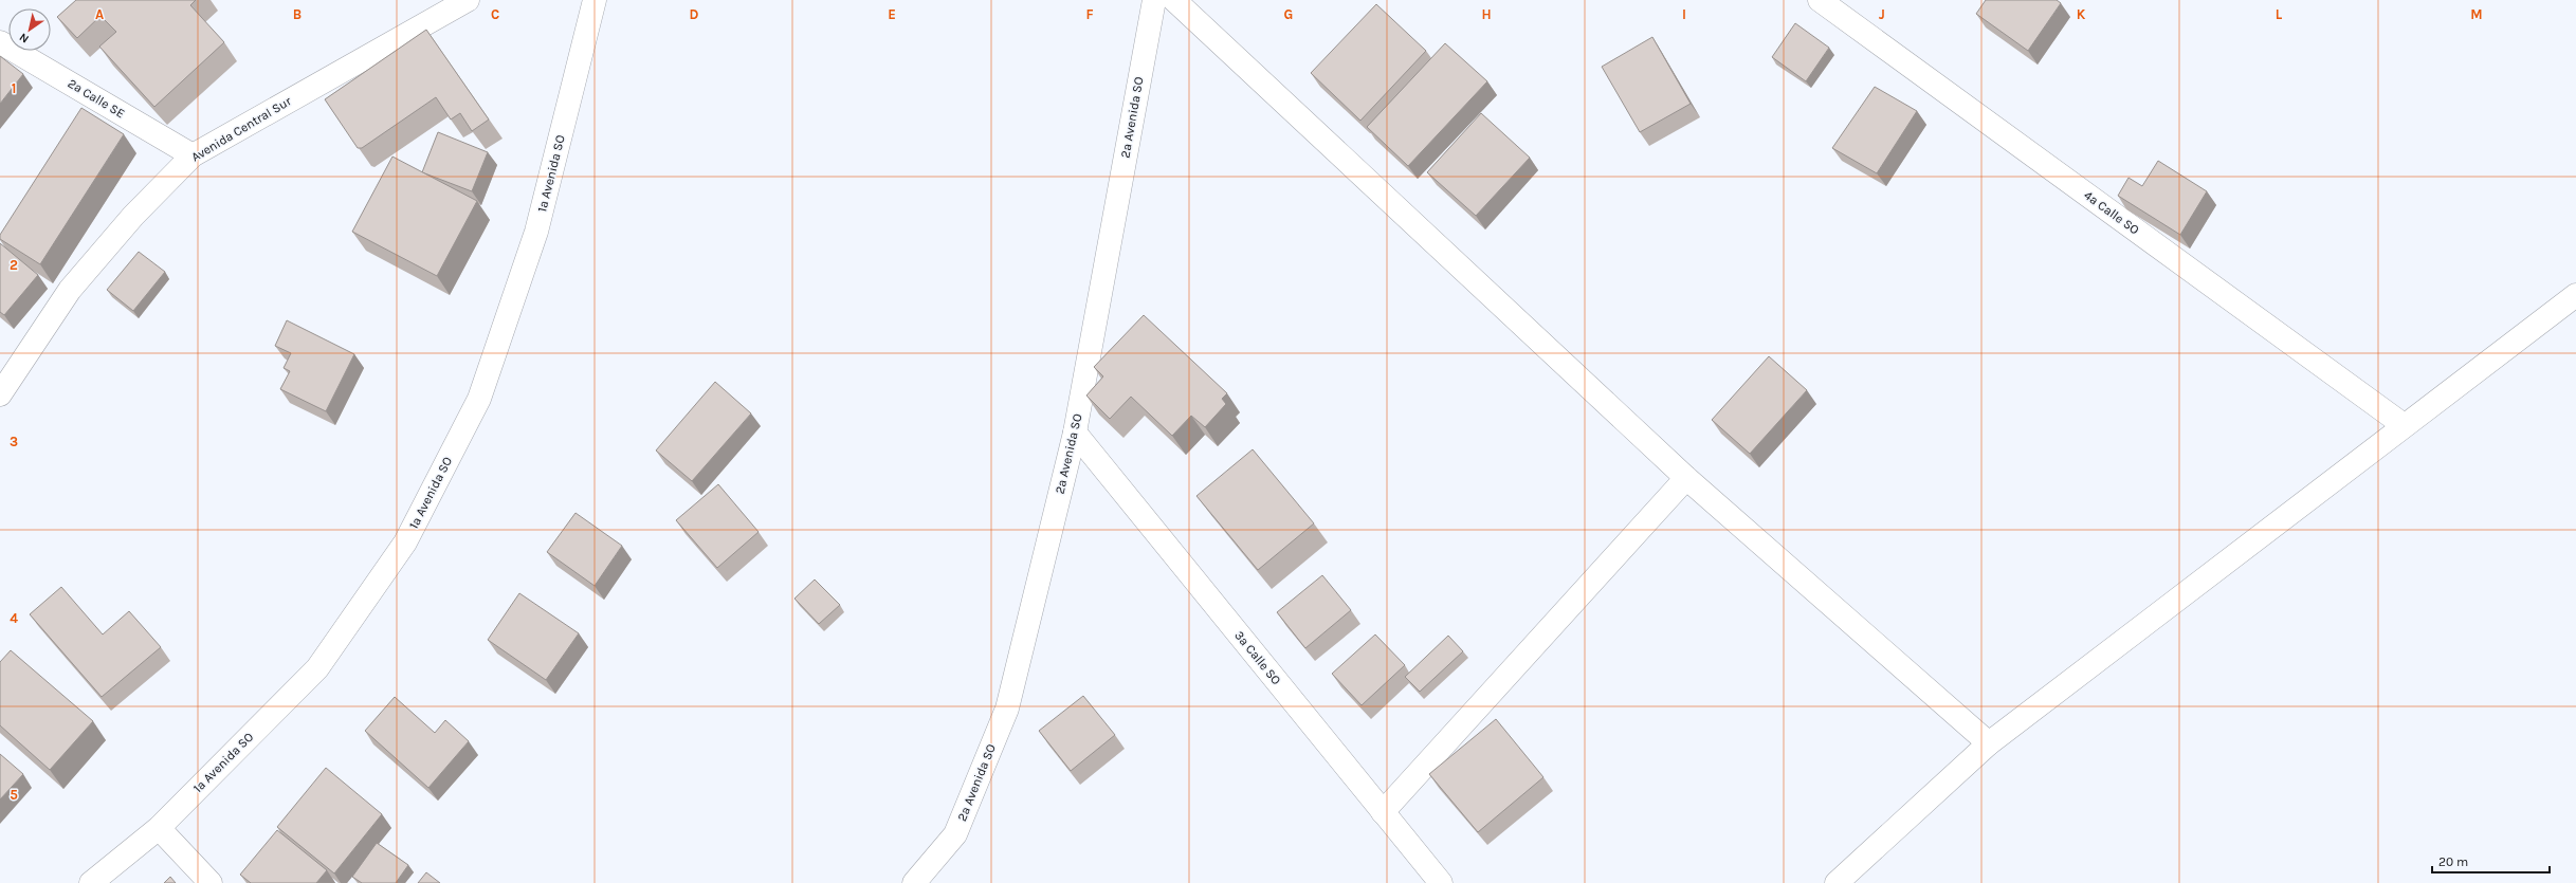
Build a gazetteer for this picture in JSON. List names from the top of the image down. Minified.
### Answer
{"streets":{"street":["2a Calle SE","2a Avenida SO","Avenida Central Sur","1a Avenida SO","4a Calle SO","3a Calle SO"]},"crossings":[["2a Calle SE","Avenida Central Sur"],["2a Avenida SO","3a Calle SO"]],"scale_bar":"20 m","north":"bottom left","grid":{"columns":["A","B","C","D","E","F","G","H","I","J","K","L","M"],"rows":["1","2","3","4","5"]}}
